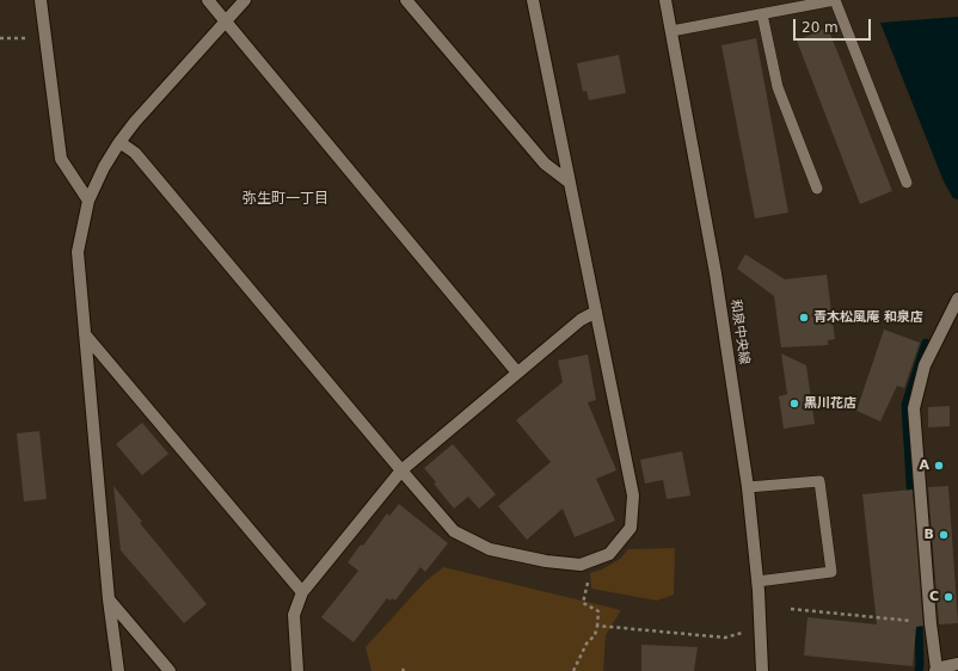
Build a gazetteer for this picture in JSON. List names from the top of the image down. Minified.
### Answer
{"streets":{"street":["和泉中央線"]},"districts":["弥生町一丁目"],"places":["青木松風庵 和泉店","黒川花店","A","B","C"],"scale_bar":"20 m"}
